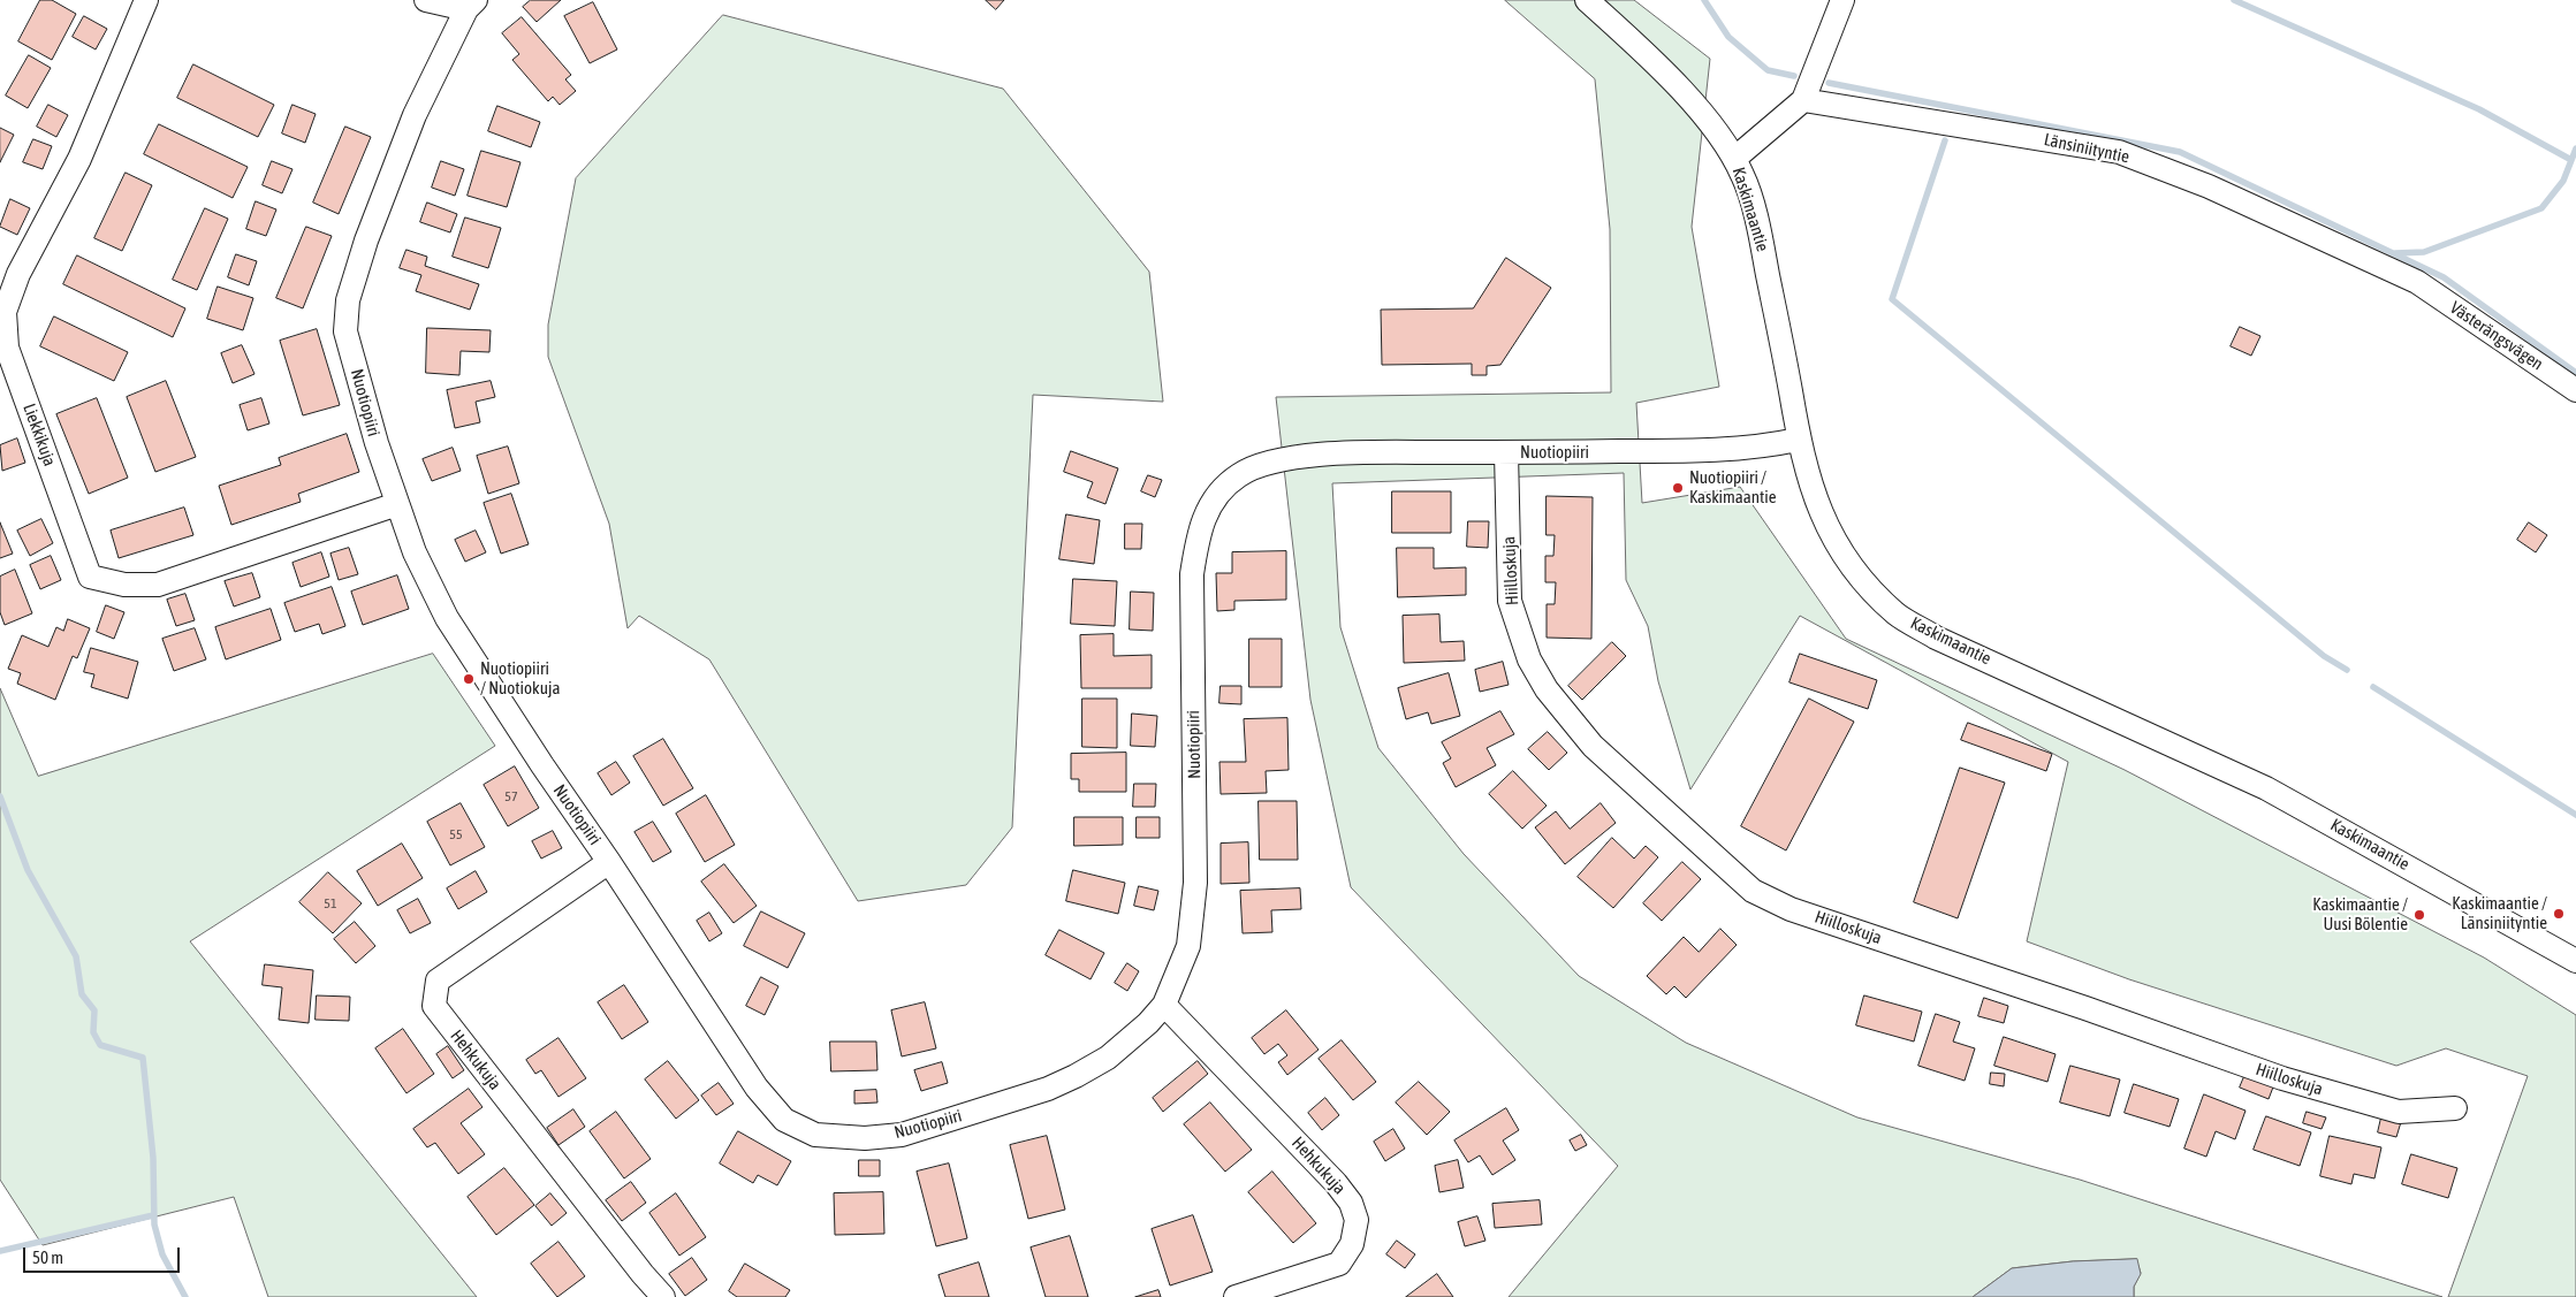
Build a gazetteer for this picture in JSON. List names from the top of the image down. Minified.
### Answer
{"streets":{"street":["Länsiniityntie","Kaskimaantie","Västerängsvägen","Nuotiopiiri","Liekkikuja","Hiilloskuja","Hehkukuja"]},"crossings":[["Länsiniityntie","Västerängsvägen"],["Kaskimaantie","Nuotiopiiri"],["Nuotiopiiri","Liekkikuja"],["Nuotiopiiri","Hiilloskuja"],["Nuotiopiiri","Hehkukuja"]],"places":["Nuotiopiiri / Kaskimaantie","Nuotiopiiri / Nuotiokuja","Kaskimaantie / Länsiniityntie","Kaskimaantie / Uusi Bölentie"],"house_numbers":["57","55","51"],"scale_bar":"50 m"}
